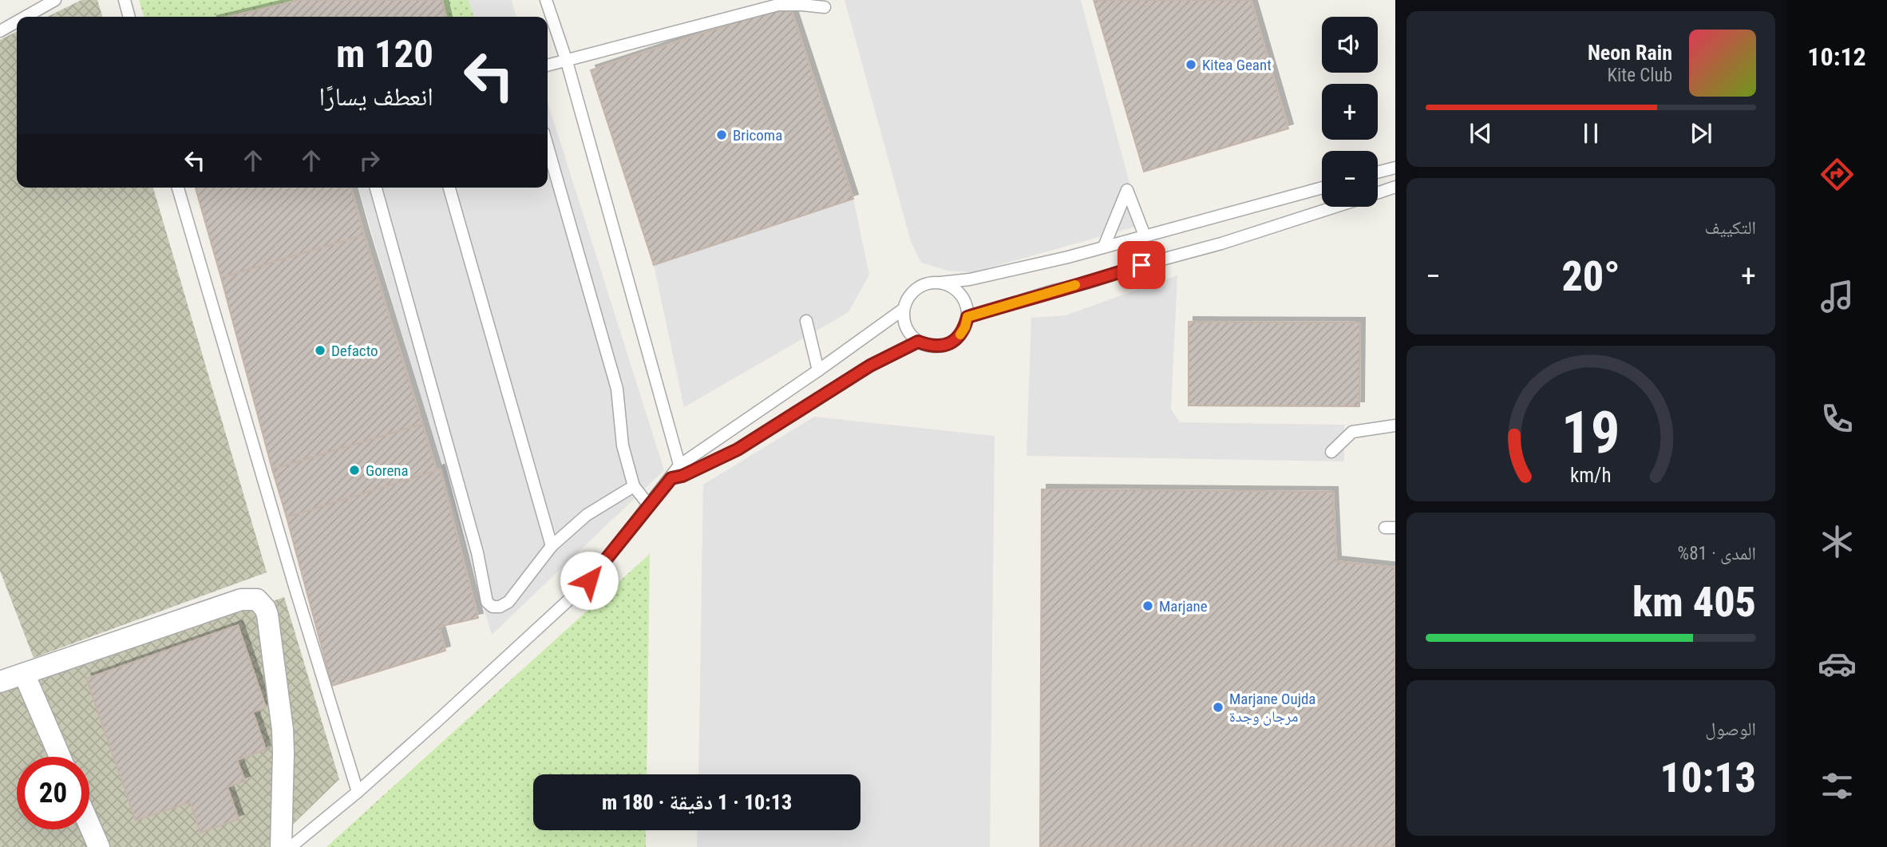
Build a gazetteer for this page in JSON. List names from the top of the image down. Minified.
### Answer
{"places":["Kitea Geant","Bricoma","Defacto","Gorena","Marjane","Marjane Oujda مرجان وجدة"],"page":{"tabs":"10:12","map_buttons":["+","−"],"turn":["120 m","انعطف يسارًا"],"song":["Neon Rain","Kite Club"],"tile":["التكييف",["المدى · 81%","405 km"],["الوصول","10:13"]],"heat":["−","20°","+"],"limit":"20","trip":"10:13 · 1 دقيقة · 180 m","gauge":["19","km/h"]}}
